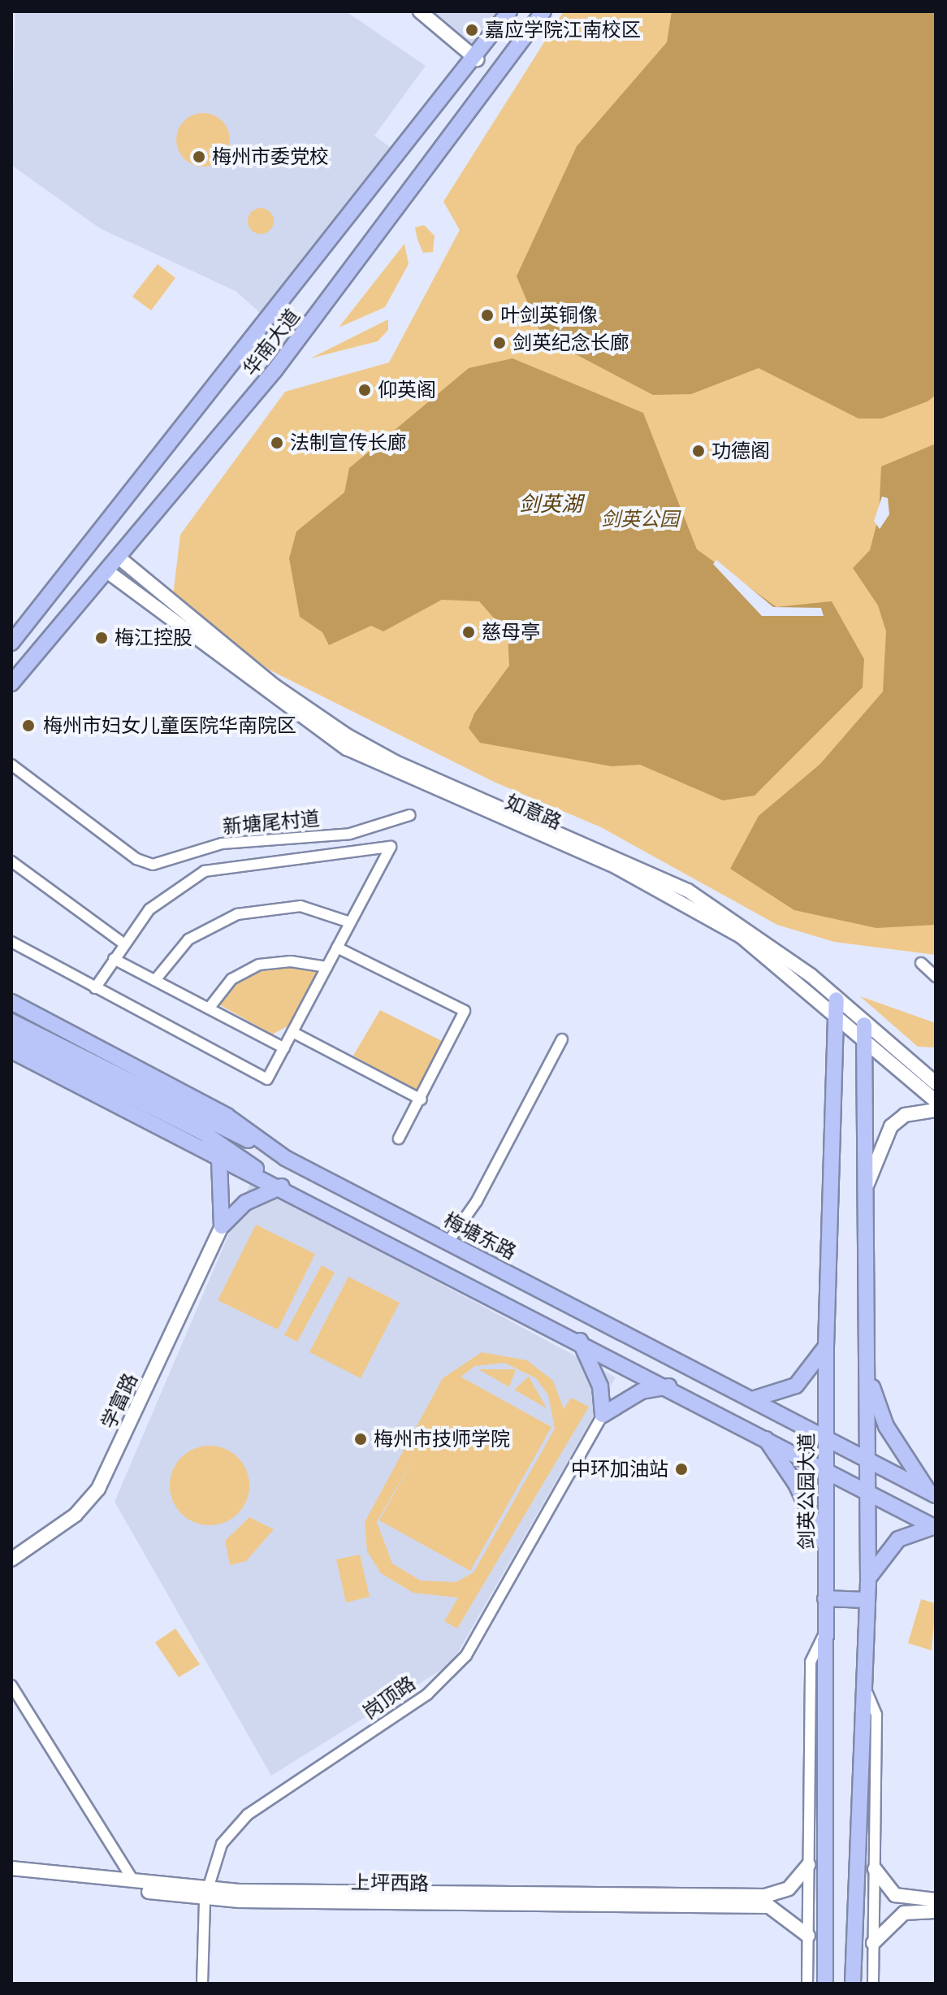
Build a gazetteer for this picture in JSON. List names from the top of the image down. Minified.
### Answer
{"streets":{"main road":["华南大道","梅塘东路","剑英公园大道"],"street":["如意路","新塘尾村道","学富路","岗顶路","上坪西路"]},"crossings":[["华南大道","如意路"],["如意路","剑英公园大道"],["梅塘东路","剑英公园大道"],["岗顶路","上坪西路"]],"water":["剑英湖"],"parks":["剑英公园"],"places":["嘉应学院江南校区","梅州市委党校","叶剑英铜像","剑英纪念长廊","仰英阁","法制宣传长廊","功德阁","慈母亭","梅江控股","梅州市妇女儿童医院华南院区","梅州市技师学院","中环加油站"]}
